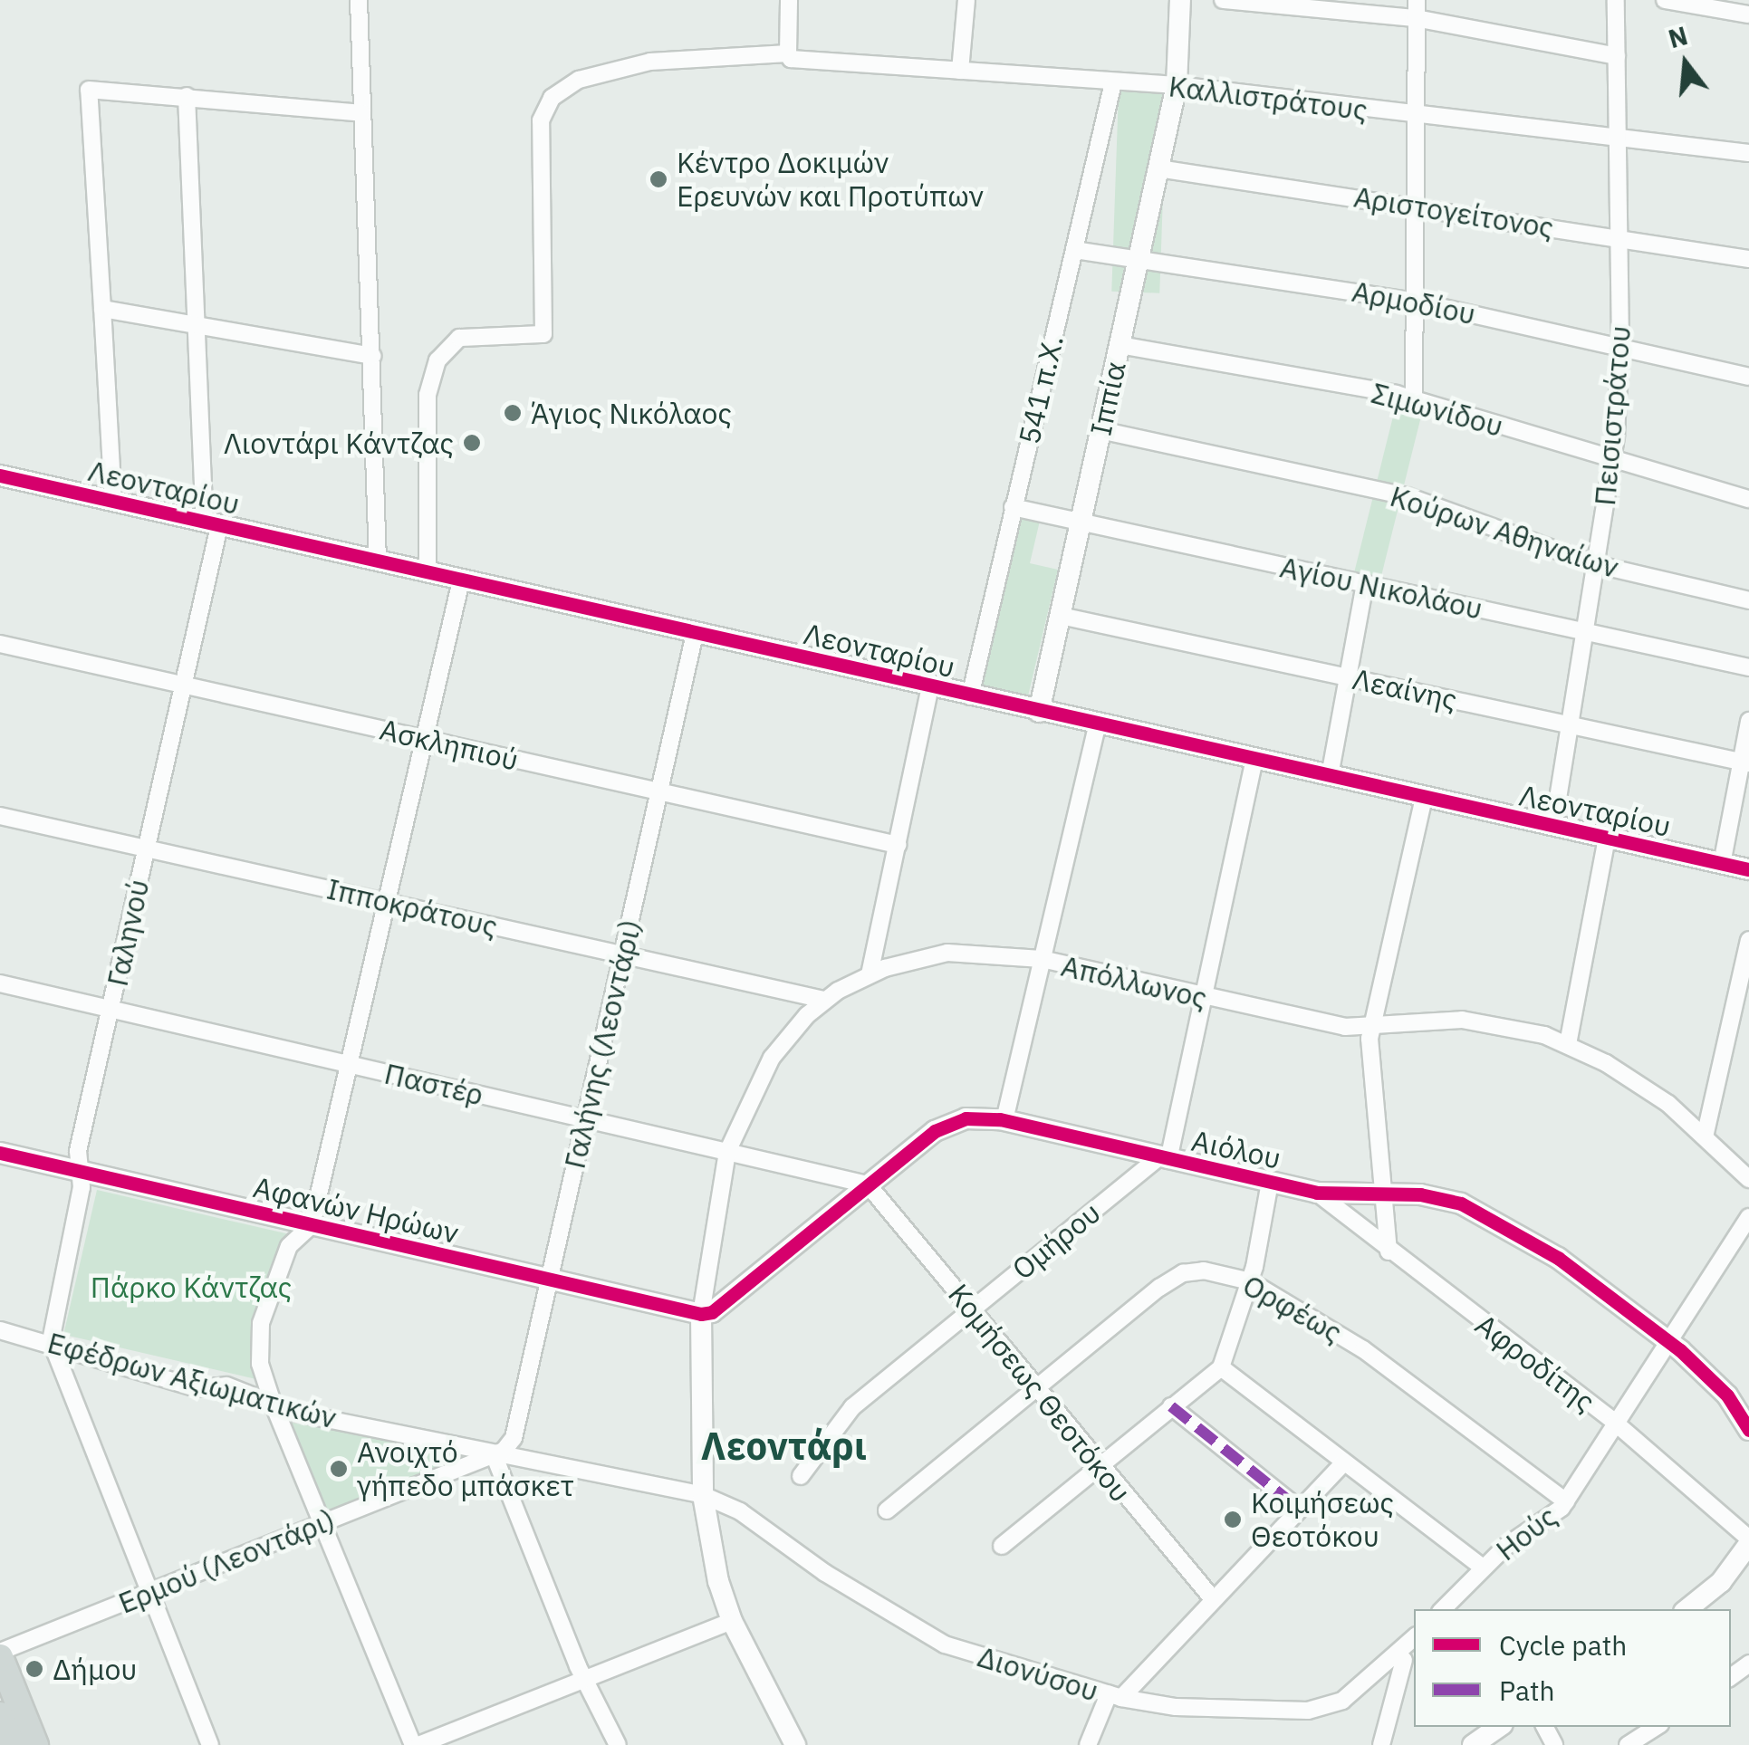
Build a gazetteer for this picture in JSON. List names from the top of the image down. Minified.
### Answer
{"streets":{"street":["Καλλιστράτους","Αριστογείτονος","Αρμοδίου","541 π.Χ.","Ιππία","Σιμωνίδου","Πεισιστράτου","Λεονταρίου","Κούρων Αθηναίων","Αγίου Νικολάου","Λεαίνης","Ασκληπιού","Ιπποκράτους","Γαληνού","Απόλλωνος","Γαλήνης (Λεοντάρι)","Παστέρ","Αιόλου","Αφανών Ηρώων","Ομήρου","Ορφέως","Αφροδίτης","Εφέδρων Αξιωματικών","Κομήσεως Θεοτόκου","Ηούς","Ερμού (Λεοντάρι)","Διονύσου"]},"crossings":[["Καλλιστράτους","541 π.Χ."],["Καλλιστράτους","Ιππία"],["Καλλιστράτους","Πεισιστράτου"],["Καλλιστράτους","Λεονταρίου"],["Αριστογείτονος","Ιππία"],["Αριστογείτονος","Πεισιστράτου"],["Αρμοδίου","541 π.Χ."],["Αρμοδίου","Ιππία"],["Αρμοδίου","Πεισιστράτου"],["541 π.Χ.","Λεονταρίου"],["541 π.Χ.","Αγίου Νικολάου"],["Ιππία","Σιμωνίδου"],["Ιππία","Λεονταρίου"],["Ιππία","Κούρων Αθηναίων"],["Ιππία","Αγίου Νικολάου"],["Ιππία","Λεαίνης"],["Σιμωνίδου","Πεισιστράτου"],["Πεισιστράτου","Λεονταρίου"],["Πεισιστράτου","Κούρων Αθηναίων"],["Πεισιστράτου","Αγίου Νικολάου"],["Πεισιστράτου","Λεαίνης"],["Λεονταρίου","Γαληνού"],["Λεονταρίου","Γαλήνης (Λεοντάρι)"],["Ασκληπιού","Γαληνού"],["Ασκληπιού","Γαλήνης (Λεοντάρι)"],["Ιπποκράτους","Γαληνού"],["Ιπποκράτους","Απόλλωνος"],["Ιπποκράτους","Γαλήνης (Λεοντάρι)"],["Γαληνού","Παστέρ"],["Γαληνού","Αφανών Ηρώων"],["Γαληνού","Εφέδρων Αξιωματικών"],["Απόλλωνος","Παστέρ"],["Απόλλωνος","Αιόλου"],["Απόλλωνος","Αφανών Ηρώων"],["Γαλήνης (Λεοντάρι)","Παστέρ"],["Γαλήνης (Λεοντάρι)","Αφανών Ηρώων"],["Γαλήνης (Λεοντάρι)","Εφέδρων Αξιωματικών"],["Γαλήνης (Λεοντάρι)","Ερμού (Λεοντάρι)"],["Παστέρ","Αιόλου"],["Παστέρ","Κομήσεως Θεοτόκου"],["Αιόλου","Αφανών Ηρώων"],["Αιόλου","Ομήρου"],["Αιόλου","Αφροδίτης"],["Αιόλου","Κομήσεως Θεοτόκου"],["Αιόλου","Ηούς"],["Ομήρου","Κομήσεως Θεοτόκου"],["Ορφέως","Κομήσεως Θεοτόκου"],["Ορφέως","Ηούς"],["Αφροδίτης","Ηούς"],["Εφέδρων Αξιωματικών","Ερμού (Λεοντάρι)"],["Εφέδρων Αξιωματικών","Διονύσου"]],"districts":["Λεοντάρι"],"parks":["Πάρκο Κάντζας"],"places":["Κέντρο Δοκιμών Ερευνών και Προτύπων","Άγιος Νικόλαος","Λιοντάρι Κάντζας","Ανοιχτό γήπεδο μπάσκετ","Κοιμήσεως Θεοτόκου","Δήμου"],"legend":["Cycle path","Path"],"north":"top"}
